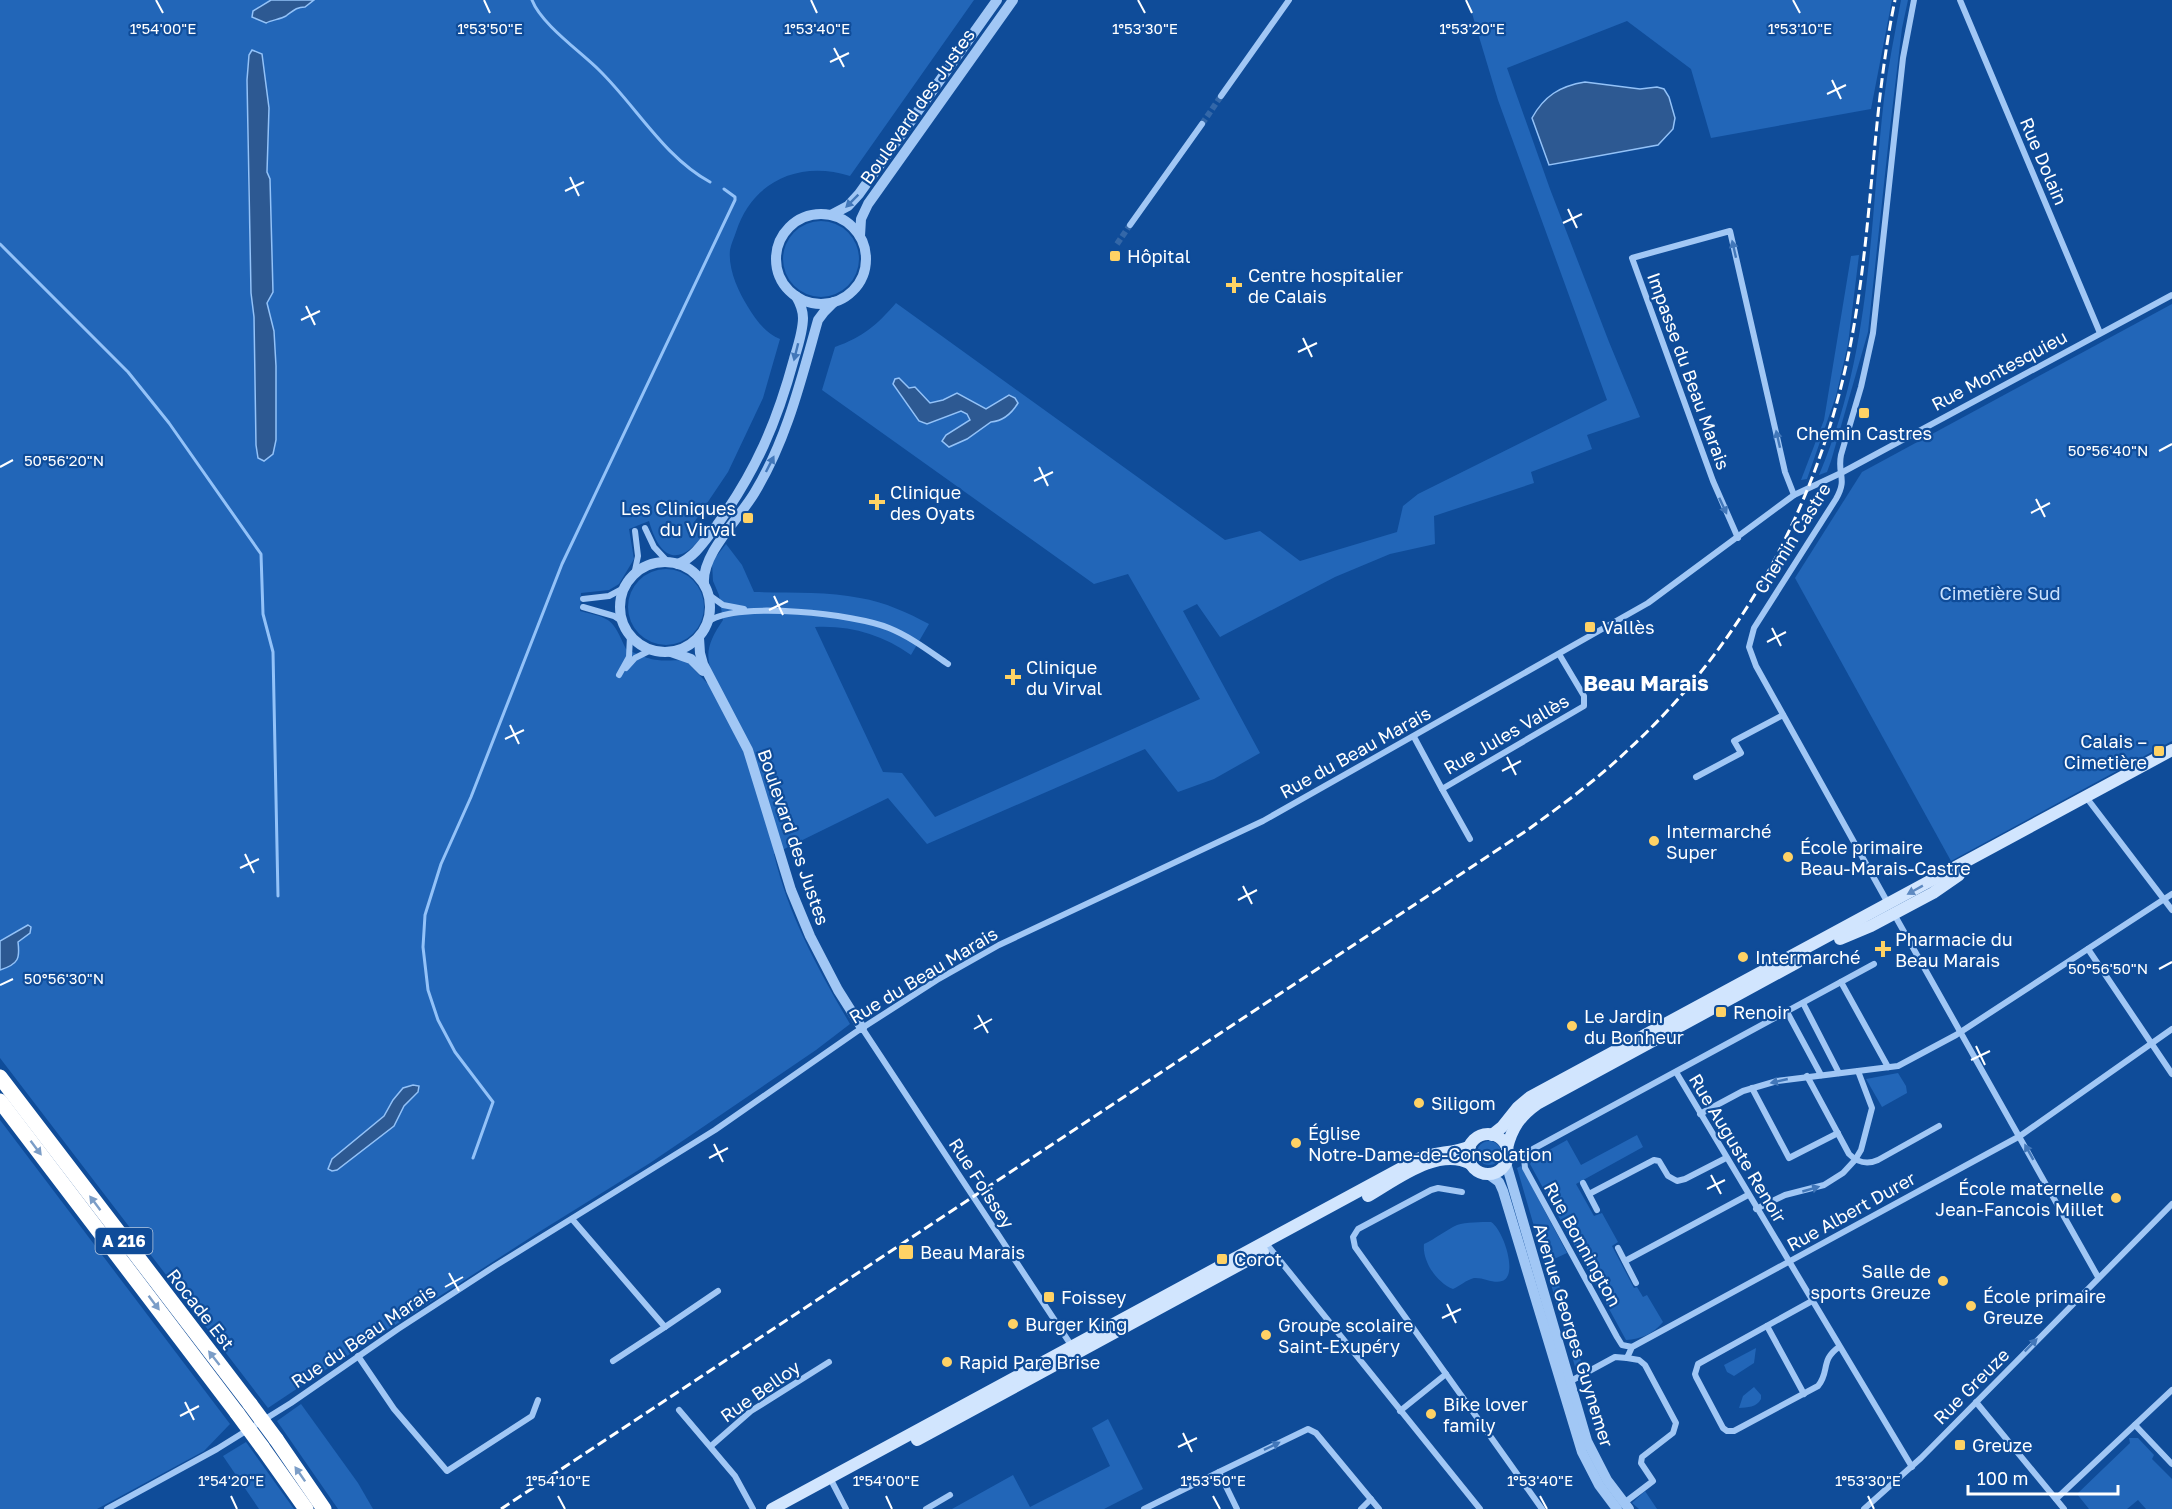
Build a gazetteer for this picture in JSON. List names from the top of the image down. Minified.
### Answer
{"streets":{"highway":["A 216","Rocade Est"],"street":["Boulevard des Justes","Rue Dolain","Rue Montesquieu","Impasse du Beau Marais","Chemin Castre","Rue Jules Vallès","Rue du Beau Marais","Rue Auguste Renoir","Rue Foissey","Rue Albert Durer","Rue Bonnington","Avenue Georges Guynemer","Rue Greuze","Rue Belloy"]},"crossings":[["Boulevard des Justes","Rue du Beau Marais"],["Boulevard des Justes","Rue Foissey"],["Rue Dolain","Rue Montesquieu"],["Rue Montesquieu","Chemin Castre"],["Rue Montesquieu","Rue du Beau Marais"],["Impasse du Beau Marais","Rue du Beau Marais"],["Chemin Castre","Rue du Beau Marais"],["Chemin Castre","Rue Albert Durer"],["Chemin Castre","Rue Greuze"],["Rue Jules Vallès","Rue du Beau Marais"],["Rue du Beau Marais","Rue Foissey"],["Rue Auguste Renoir","Rue Albert Durer"],["Rue Auguste Renoir","Rue Bonnington"],["Rue Auguste Renoir","Rue Greuze"],["Rue Albert Durer","Rue Bonnington"]],"one_way":["Rue Greuze"],"districts":["Beau Marais"],"parks":["Cimetière Sud"],"places":{"transit":["Hôpital","Chemin Castres","Les Cliniques du Virval","Vallès","Calais – Cimetière","Renoir","Beau Marais","Corot","Foissey","Greuze"],"health":["Centre hospitalier de Calais","Clinique des Oyats","Clinique du Virval","Pharmacie du Beau Marais"],"other":["Intermarché Super","École primaire Beau-Marais-Castre","Intermarché","Le Jardin du Bonheur","Siligom","Église Notre-Dame-de-Consolation","École maternelle Jean-Fancois Millet","Salle de sports Greuze","École primaire Greuze","Burger King","Groupe scolaire Saint-Exupéry","Rapid Pare Brise","Bike lover family"]},"scale_bar":"100 m","coordinates":["1°53'20\"E","1°53'10\"E","1°54'00\"E","1°53'50\"E","1°53'40\"E","1°53'30\"E","50°56'40\"N","50°56'20\"N","50°56'50\"N","50°56'30\"N","1°54'20\"E","1°54'10\"E"]}
